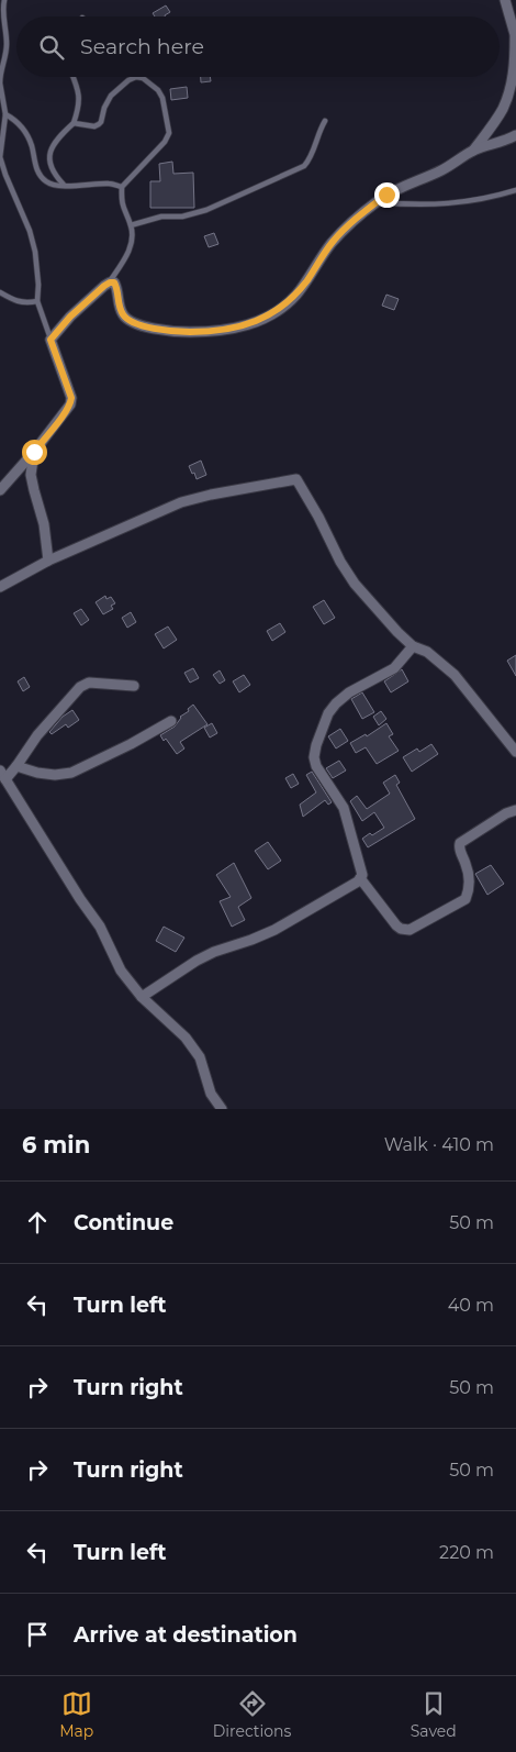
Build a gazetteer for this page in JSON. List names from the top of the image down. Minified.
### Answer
{"page":{"search":"Search here","heading":["6 min","Walk · 410 m"],"list":[["Continue","50 m"],["Turn left","40 m"],["Turn right","50 m"],["Turn right","50 m"],["Turn left","220 m"],"Arrive at destination"],"nav":["Map","Directions","Saved"]}}
